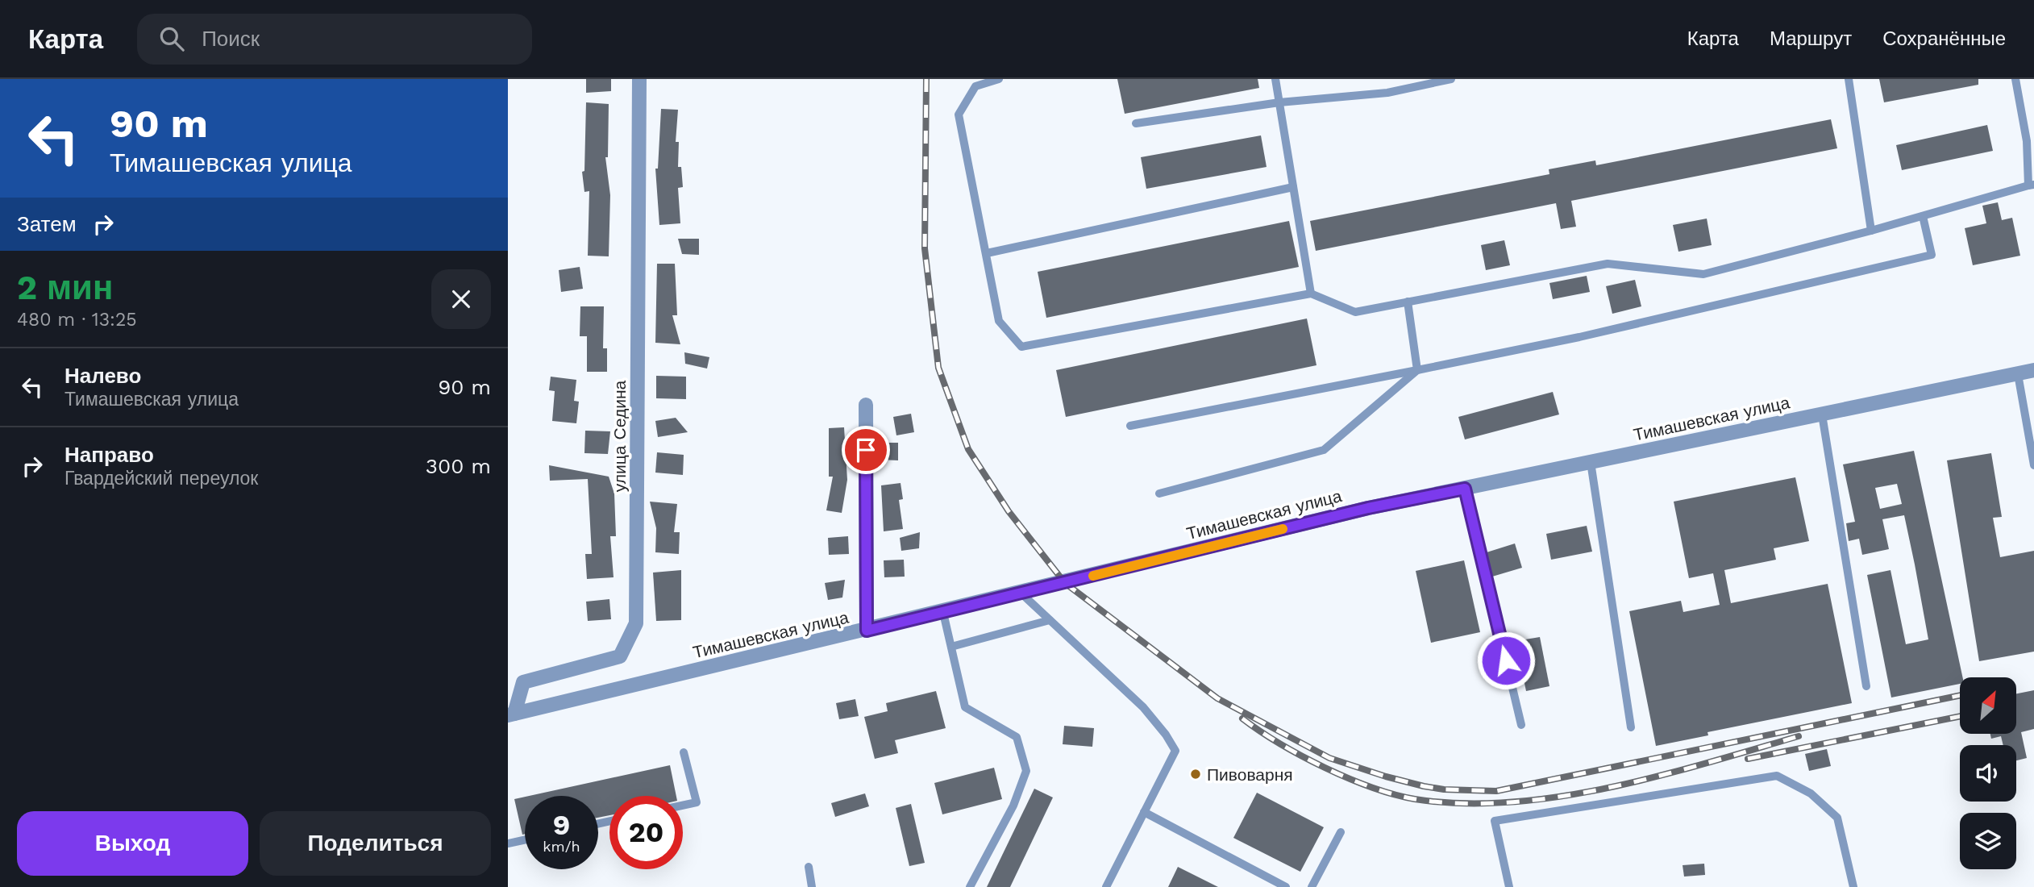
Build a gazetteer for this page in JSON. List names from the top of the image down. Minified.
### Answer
{"streets":{"street":["Тимашевская улица","улица Седина"]},"crossings":[["Тимашевская улица","улица Седина"]],"places":["Пивоварня"],"north":"top right","page":{"header":"Карта","search":"Поиск","nav":["Карта","Маршрут","Сохранённые"],"turn":["90 m","Тимашевская улица"],"then":"Затем","heading":["2 мин","480 m · 13:25"],"list":[{"name":"Налево","note":"Тимашевская улица","value":"90 m"},{"name":"Направо","note":"Гвардейский переулок","value":"300 m"}],"speed":"9 km/h","limit":"20","buttons":["Выход","Поделиться"]}}
